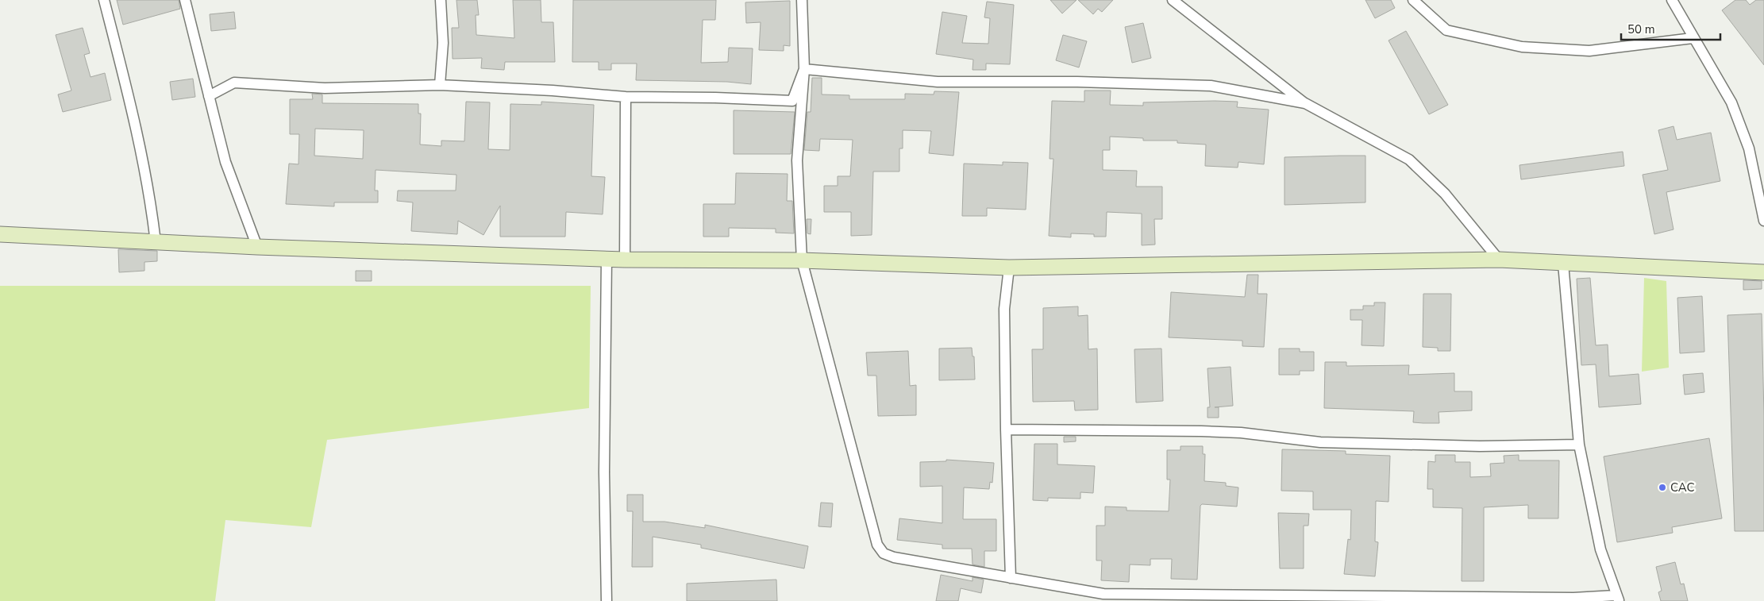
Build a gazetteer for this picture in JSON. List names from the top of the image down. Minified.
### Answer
{"places":["CAC"],"scale_bar":"50 m"}
